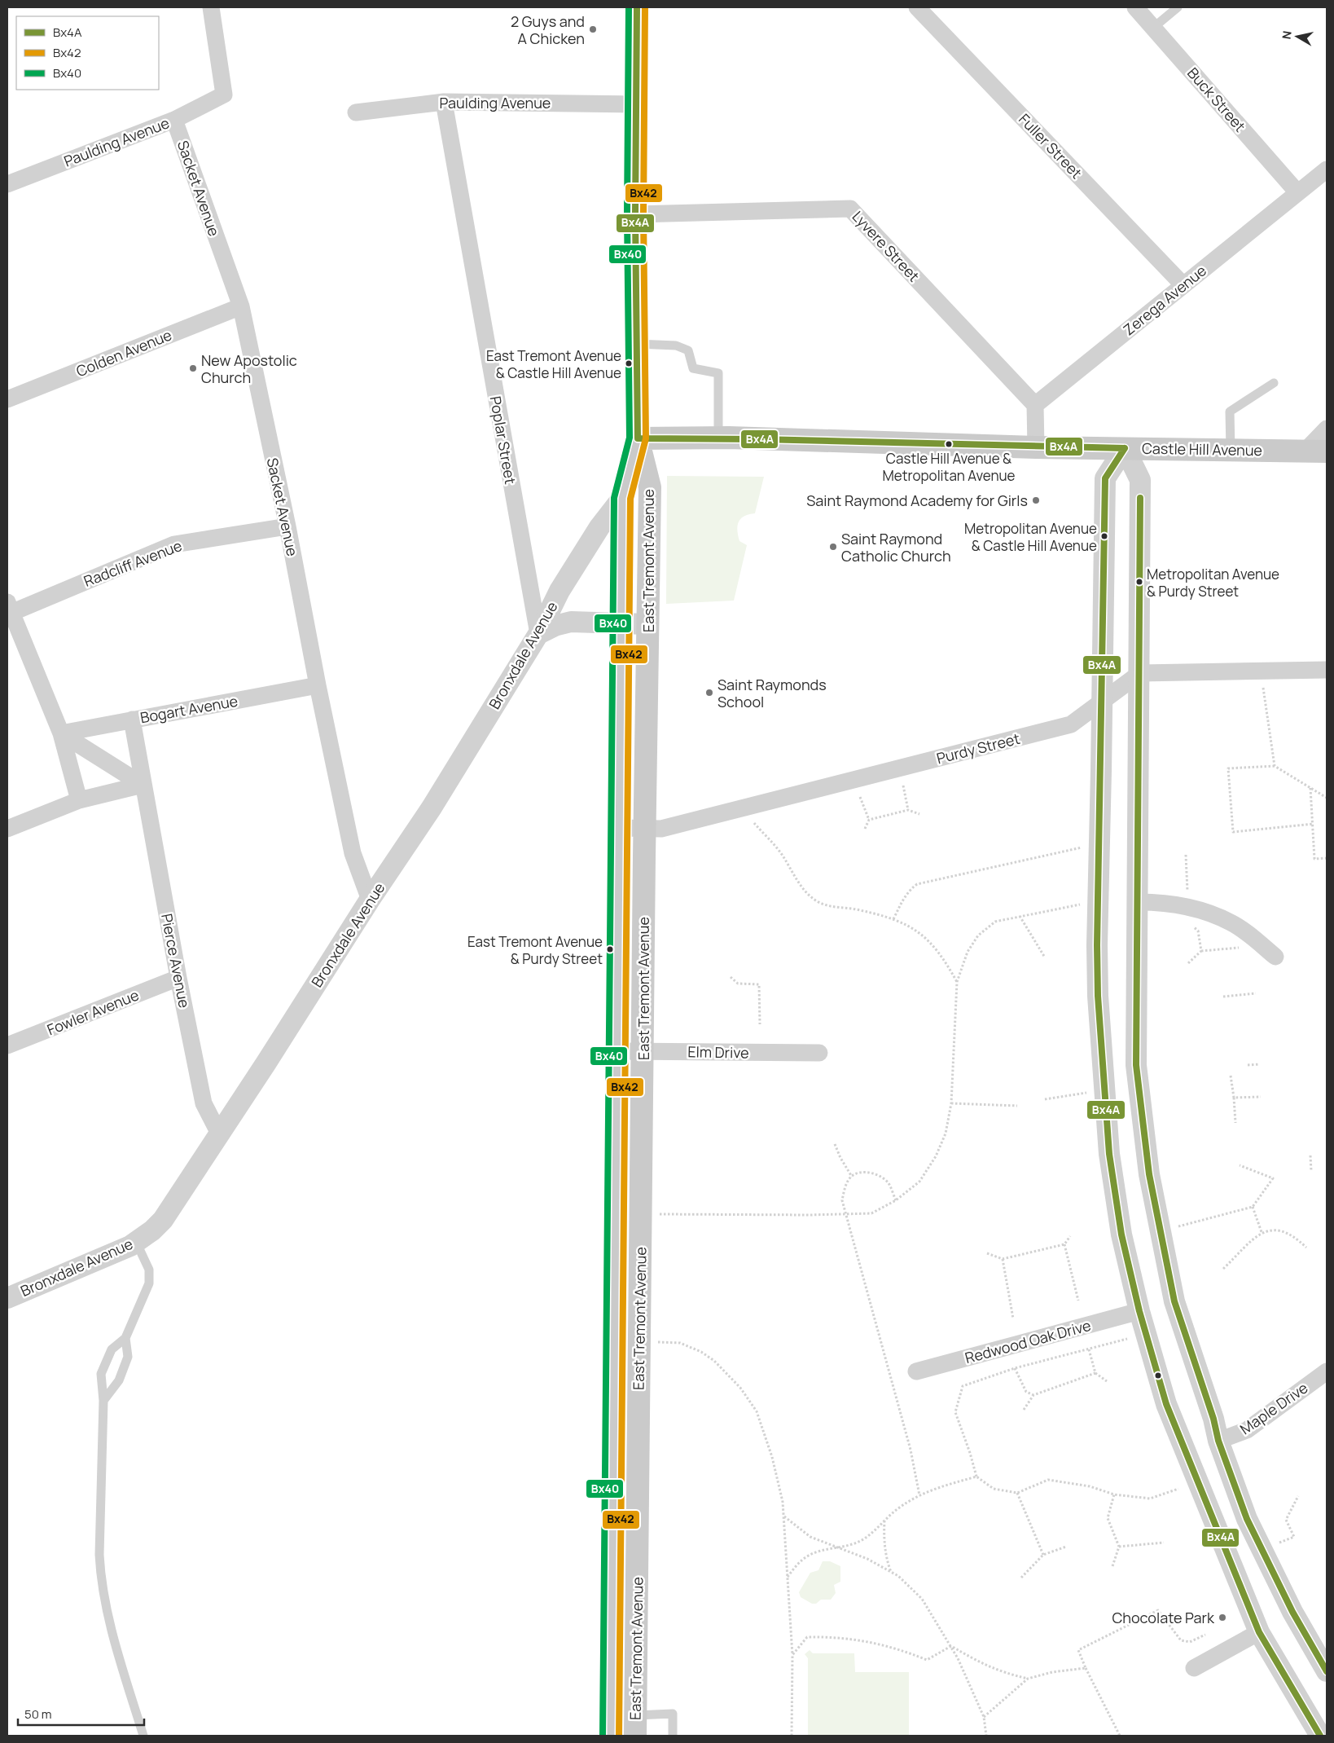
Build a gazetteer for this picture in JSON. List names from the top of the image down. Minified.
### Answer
{"streets":{"main road":["Castle Hill Avenue","East Tremont Avenue"],"street":["Buck Street","Paulding Avenue","Fuller Street","Sacket Avenue","Lyvere Street","Zerega Avenue","Colden Avenue","Poplar Street","Radcliff Avenue","Bronxdale Avenue","Bogart Avenue","Purdy Street","Pierce Avenue","Fowler Avenue","Elm Drive","Redwood Oak Drive","Maple Drive"]},"crossings":[["Buck Street","Zerega Avenue"],["Paulding Avenue","Sacket Avenue"],["Paulding Avenue","Poplar Street"],["Paulding Avenue","East Tremont Avenue"],["Fuller Street","Zerega Avenue"],["Sacket Avenue","Colden Avenue"],["Sacket Avenue","Radcliff Avenue"],["Sacket Avenue","Bronxdale Avenue"],["Sacket Avenue","Bogart Avenue"],["Lyvere Street","Zerega Avenue"],["Lyvere Street","East Tremont Avenue"],["Poplar Street","Bronxdale Avenue"],["Castle Hill Avenue","East Tremont Avenue"],["East Tremont Avenue","Bronxdale Avenue"],["East Tremont Avenue","Purdy Street"],["East Tremont Avenue","Elm Drive"],["Bronxdale Avenue","Pierce Avenue"],["Bogart Avenue","Pierce Avenue"],["Pierce Avenue","Fowler Avenue"]],"places":["2 Guys and A Chicken","East Tremont Avenue & Castle Hill Avenue","New Apostolic Church","Castle Hill Avenue & Metropolitan Avenue","Saint Raymond Academy for Girls","Metropolitan Avenue & Castle Hill Avenue","Saint Raymond Catholic Church","Metropolitan Avenue & Purdy Street","Saint Raymonds School","East Tremont Avenue & Purdy Street","Chocolate Park"],"lines":["transit line Bx4A","transit line Bx42","transit line Bx40"],"legend":["Bx4A","Bx42","Bx40"],"scale_bar":"50 m","north":"left"}
